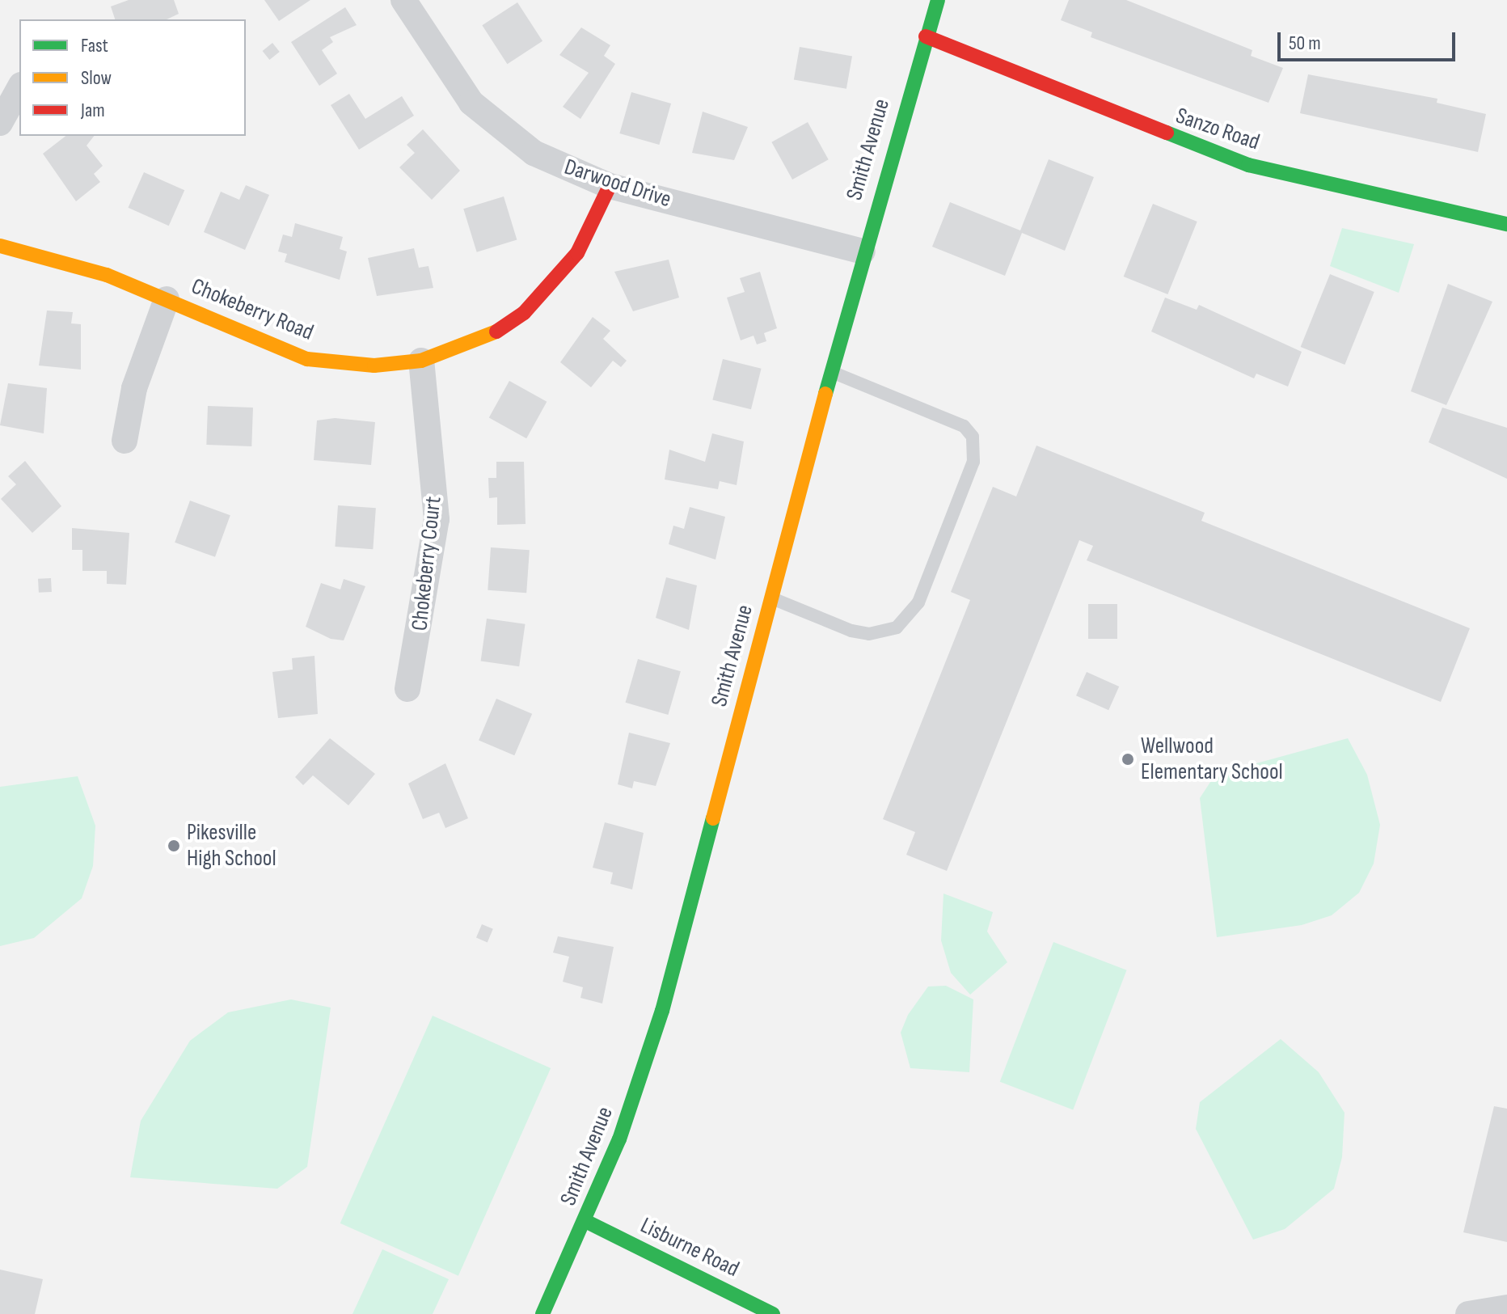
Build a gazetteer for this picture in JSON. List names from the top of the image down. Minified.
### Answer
{"streets":{"street":["Sanzo Road","Smith Avenue","Darwood Drive","Chokeberry Road","Chokeberry Court","Lisburne Road"]},"crossings":[["Sanzo Road","Smith Avenue"],["Smith Avenue","Darwood Drive"],["Smith Avenue","Lisburne Road"],["Darwood Drive","Chokeberry Road"],["Chokeberry Road","Chokeberry Court"]],"places":["Wellwood Elementary School","Pikesville High School"],"legend":["Fast","Slow","Jam"],"scale_bar":"50 m"}
